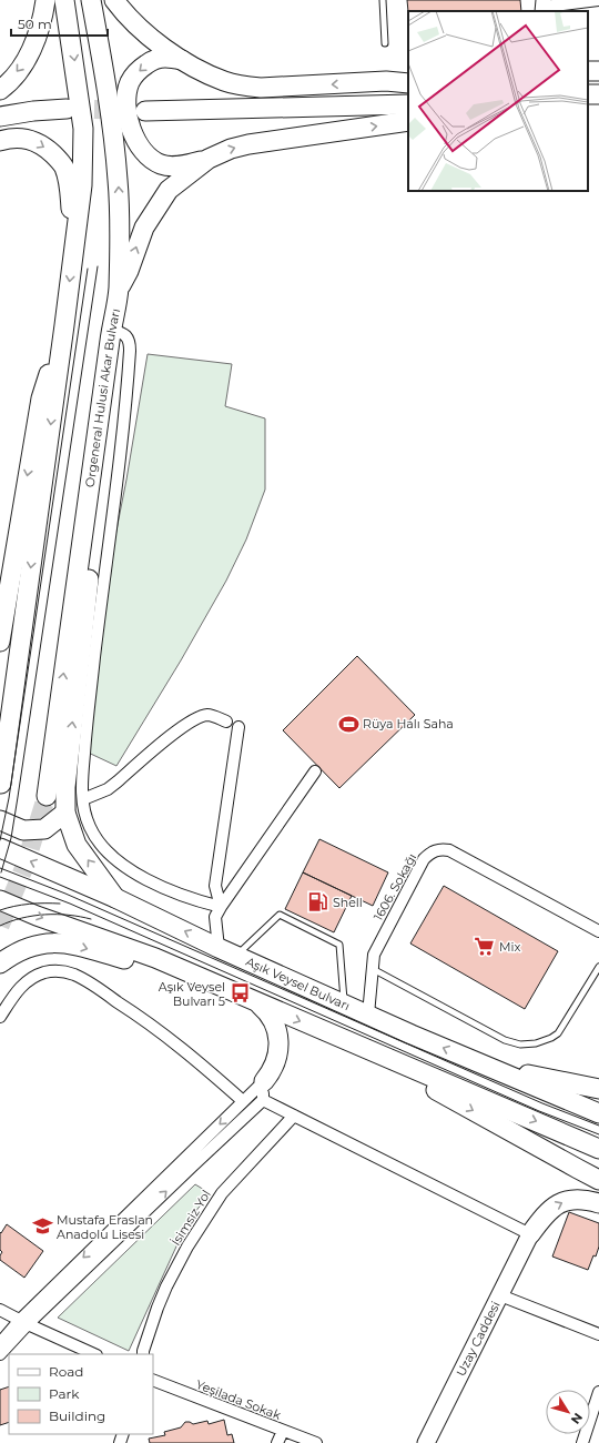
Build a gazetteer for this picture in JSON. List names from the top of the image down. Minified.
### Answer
{"streets":{"main road":["Orgeneral Hulusi Akar Bulvarı","Aşık Veysel Bulvarı","Uzay Caddesi"],"street":["1606. Sokağı","İsimsiz Yol","Yeşilada Sokak"]},"crossings":[["1606. Sokağı","Aşık Veysel Bulvarı"]],"places":{"sports":["Rüya Halı Saha"],"fuel station":["Shell"],"supermarket":["Mix"],"bus stop":["Aşık Veysel Bulvarı 5"],"school or university":["Mustafa Eraslan Anadolu Lisesi"]},"legend":["Road","Park","Building"],"scale_bar":"50 m","north":"bottom right"}
